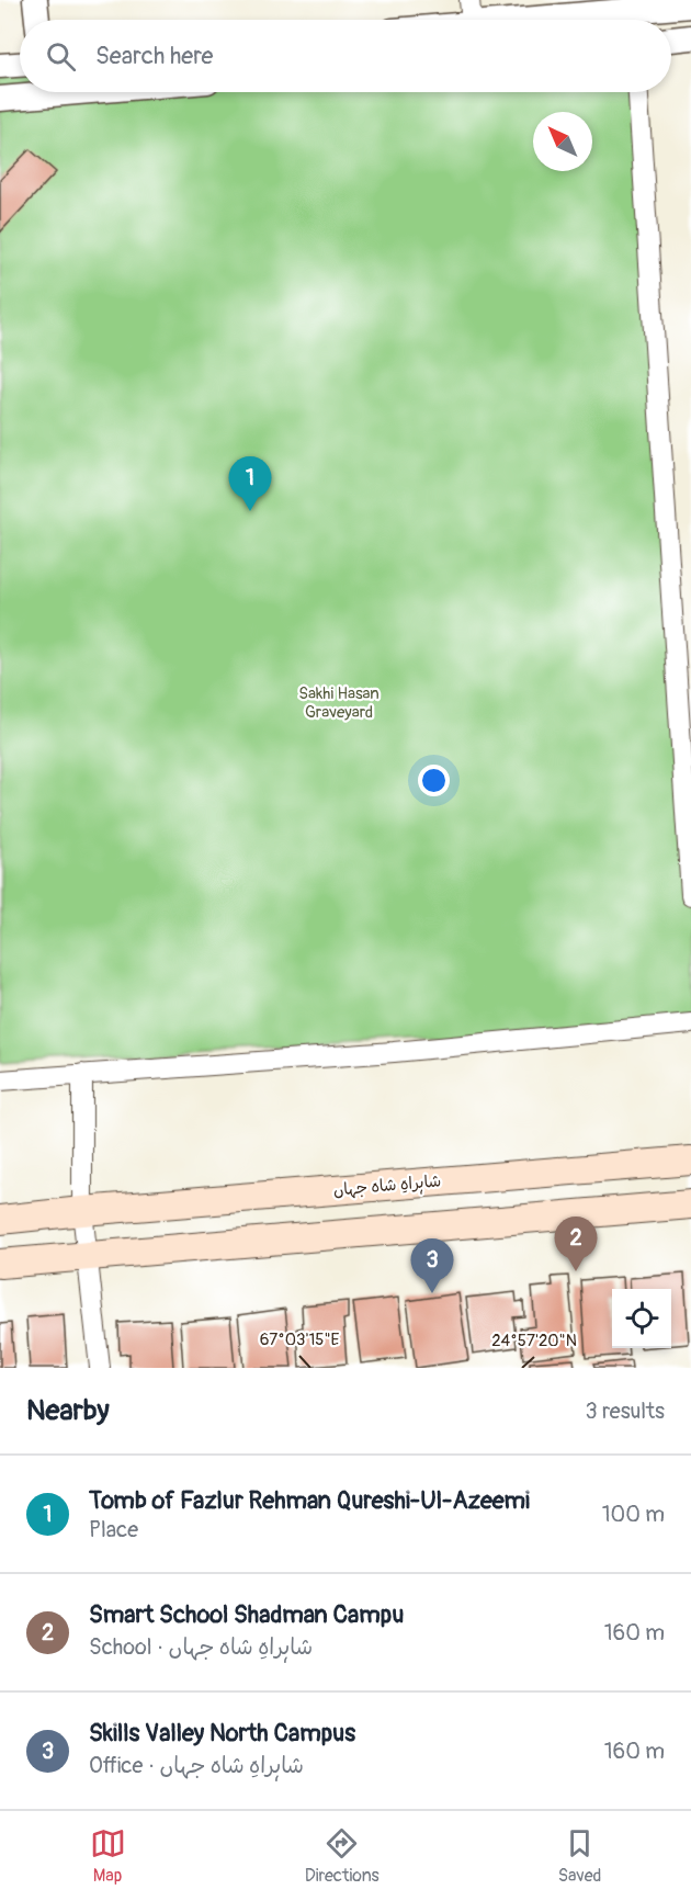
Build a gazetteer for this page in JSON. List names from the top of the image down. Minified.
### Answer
{"streets":{"main road":["شاہراہِ شاہ جہاں"]},"parks":["Sakhi Hasan Graveyard"],"north":"top left","page":{"search":"Search here","pins":["1","2","3"],"heading":["Nearby","3 results"],"list":[{"mark":"1","name":"Tomb of Fazlur Rehman Qureshi-Ul-Azeemi","note":"Place","value":"100 m"},{"mark":"2","name":"Smart School Shadman Campu","note":"School · شاہراہِ شاہ جہاں","value":"160 m"},{"mark":"3","name":"Skills Valley North Campus","note":"Office · شاہراہِ شاہ جہاں","value":"160 m"}],"nav":["Map","Directions","Saved"]},"coordinates":["67°03'15\"E","24°57'20\"N"]}
